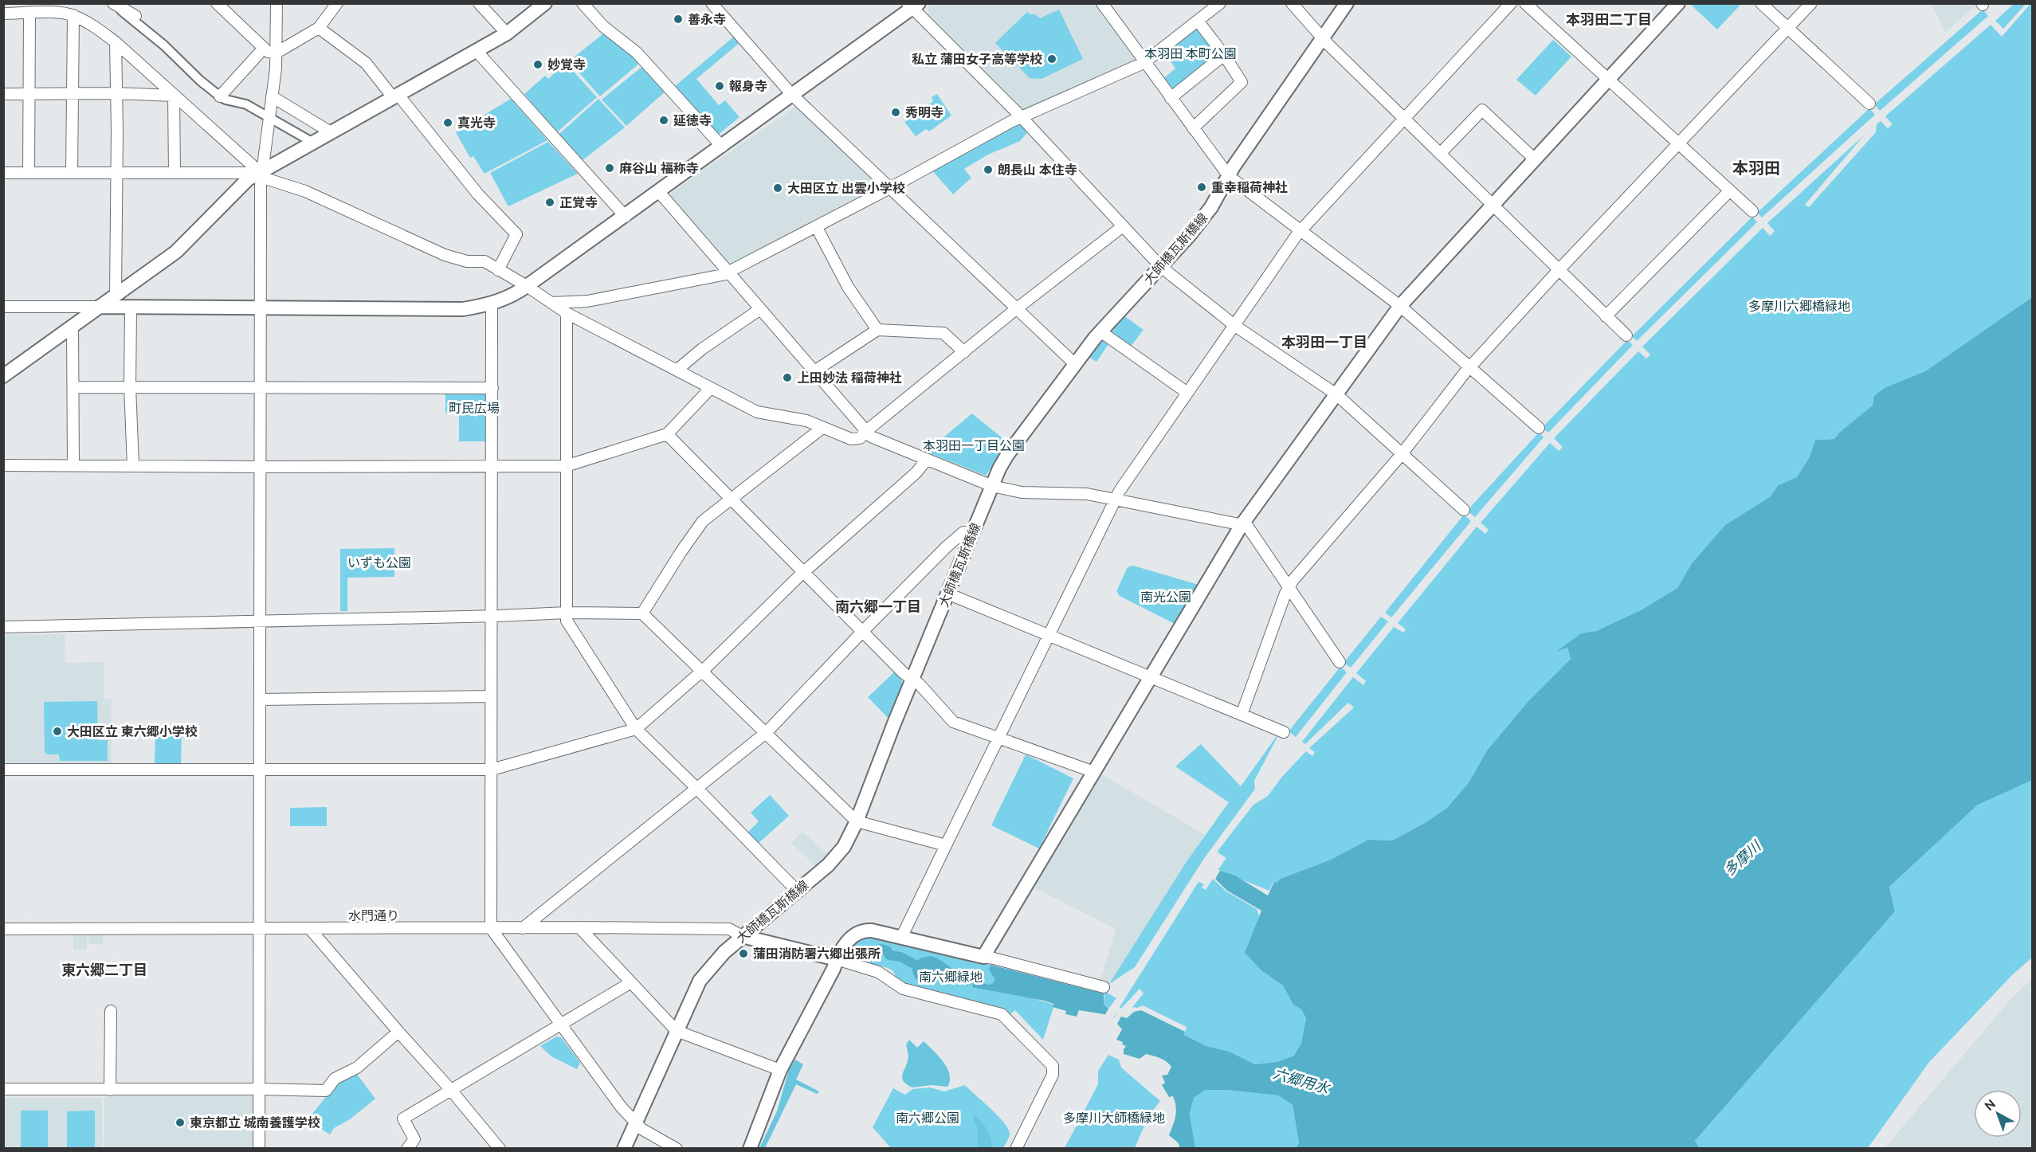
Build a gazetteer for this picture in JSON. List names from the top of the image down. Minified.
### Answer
{"streets":{"street":["大師橋瓦斯橋線","水門通り"]},"crossings":[["大師橋瓦斯橋線","水門通り"]],"districts":["本羽田二丁目","本羽田","本羽田一丁目","南六郷一丁目","東六郷二丁目"],"water":["多摩川","六郷用水"],"parks":["本羽田 本町公園","多摩川六郷橋緑地","町民広場","本羽田一丁目公園","いずも公園","南光公園","南六郷緑地","南六郷公園","多摩川大師橋緑地"],"places":["善永寺","私立 蒲田女子高等学校","妙覚寺","報身寺","秀明寺","延徳寺","真光寺","麻谷山 福称寺","朗長山 本住寺","重幸稲荷神社","大田区立 出雲小学校","正覚寺","上田妙法 稲荷神社","大田区立 東六郷小学校","蒲田消防署六郷出張所","東京都立 城南養護学校"],"north":"top left"}
